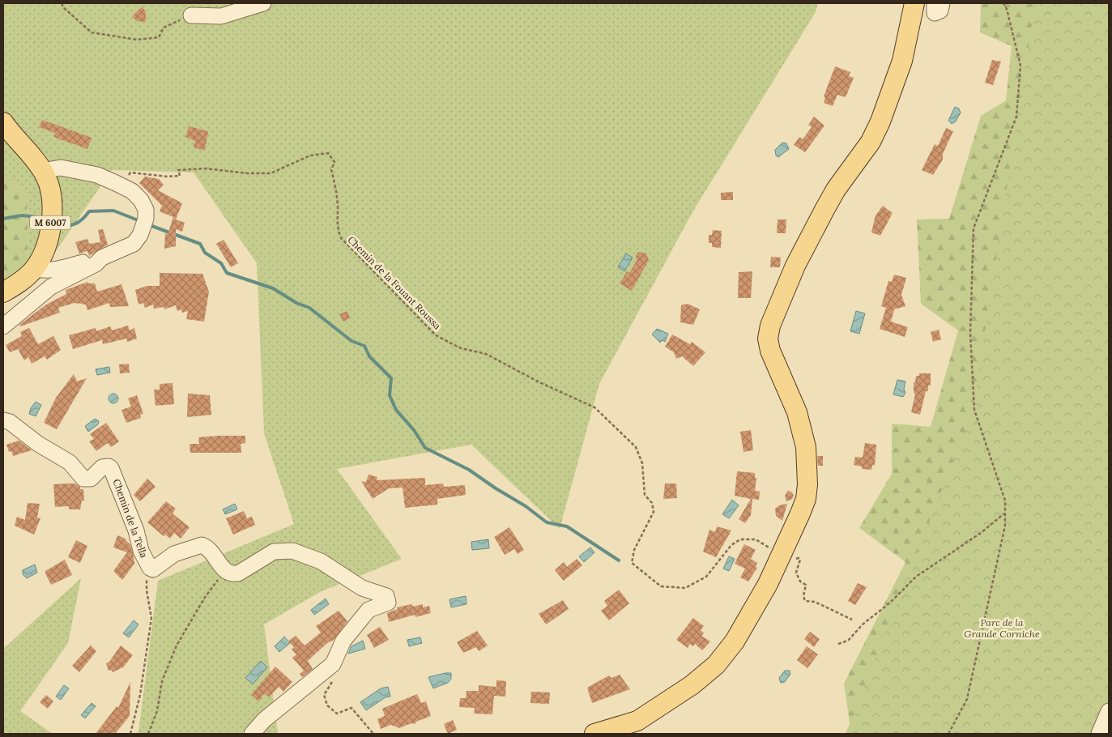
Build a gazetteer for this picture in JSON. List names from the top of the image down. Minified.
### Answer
{"streets":{"main road":["M 6007"],"street":["Chemin de la Tella"],"path":["Chemin de la Fouant Roussa"]},"parks":["Parc de la Grande Corniche"]}
